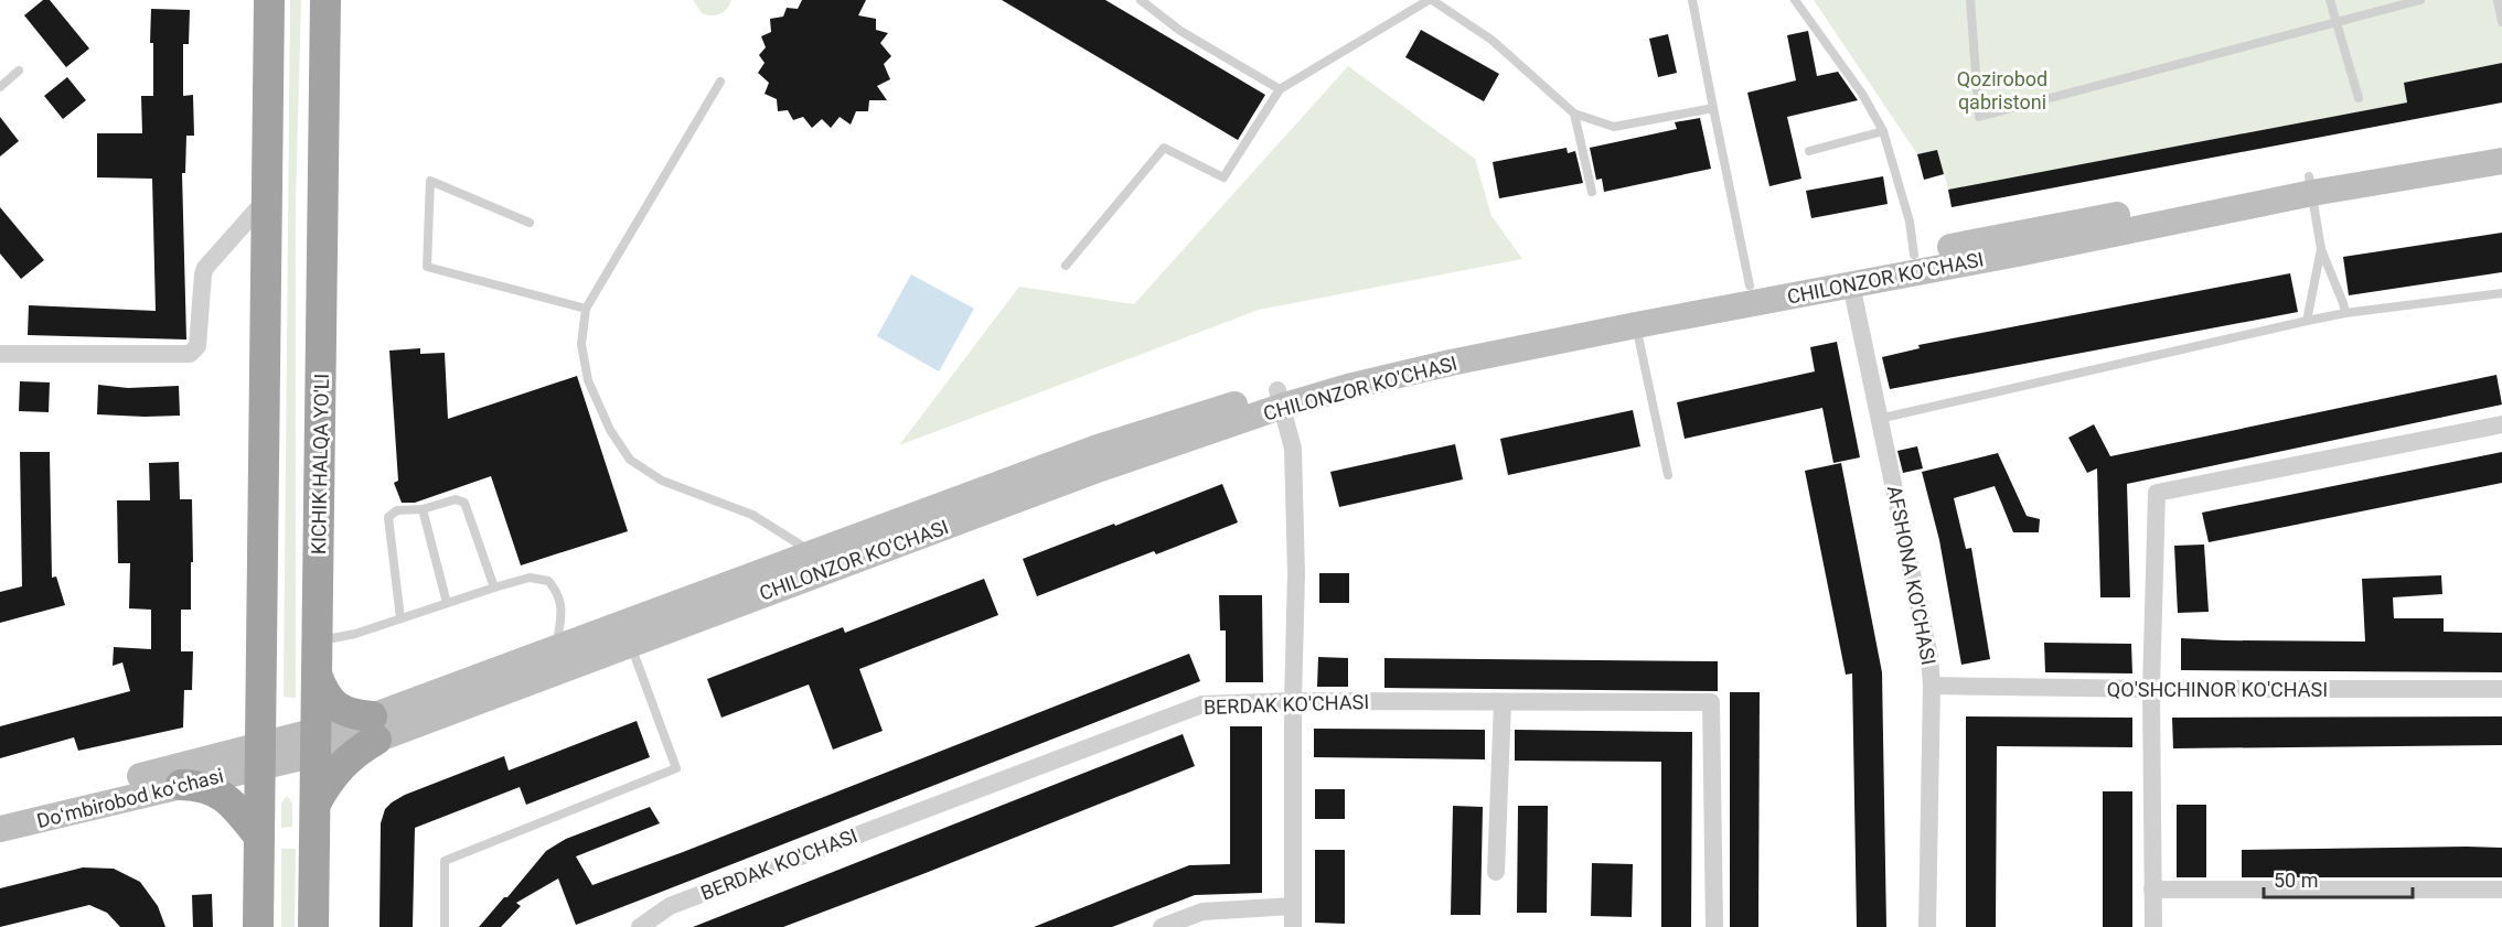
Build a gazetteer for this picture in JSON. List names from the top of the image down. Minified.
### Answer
{"streets":{"highway":["KICHIK HALQA YO'LI"],"main road":["CHILONZOR KO'CHASI","Doʻmbirobod koʻchasi"],"street":["AFSHONA KO'CHASI","QO'SHCHINOR KO'CHASI","BERDAK KO'CHASI"]},"crossings":[["CHILONZOR KO'CHASI","KICHIK HALQA YO'LI"],["CHILONZOR KO'CHASI","AFSHONA KO'CHASI"],["CHILONZOR KO'CHASI","Doʻmbirobod koʻchasi"],["AFSHONA KO'CHASI","QO'SHCHINOR KO'CHASI"]],"parks":["Qozirobod qabristoni"],"scale_bar":"50 m"}
